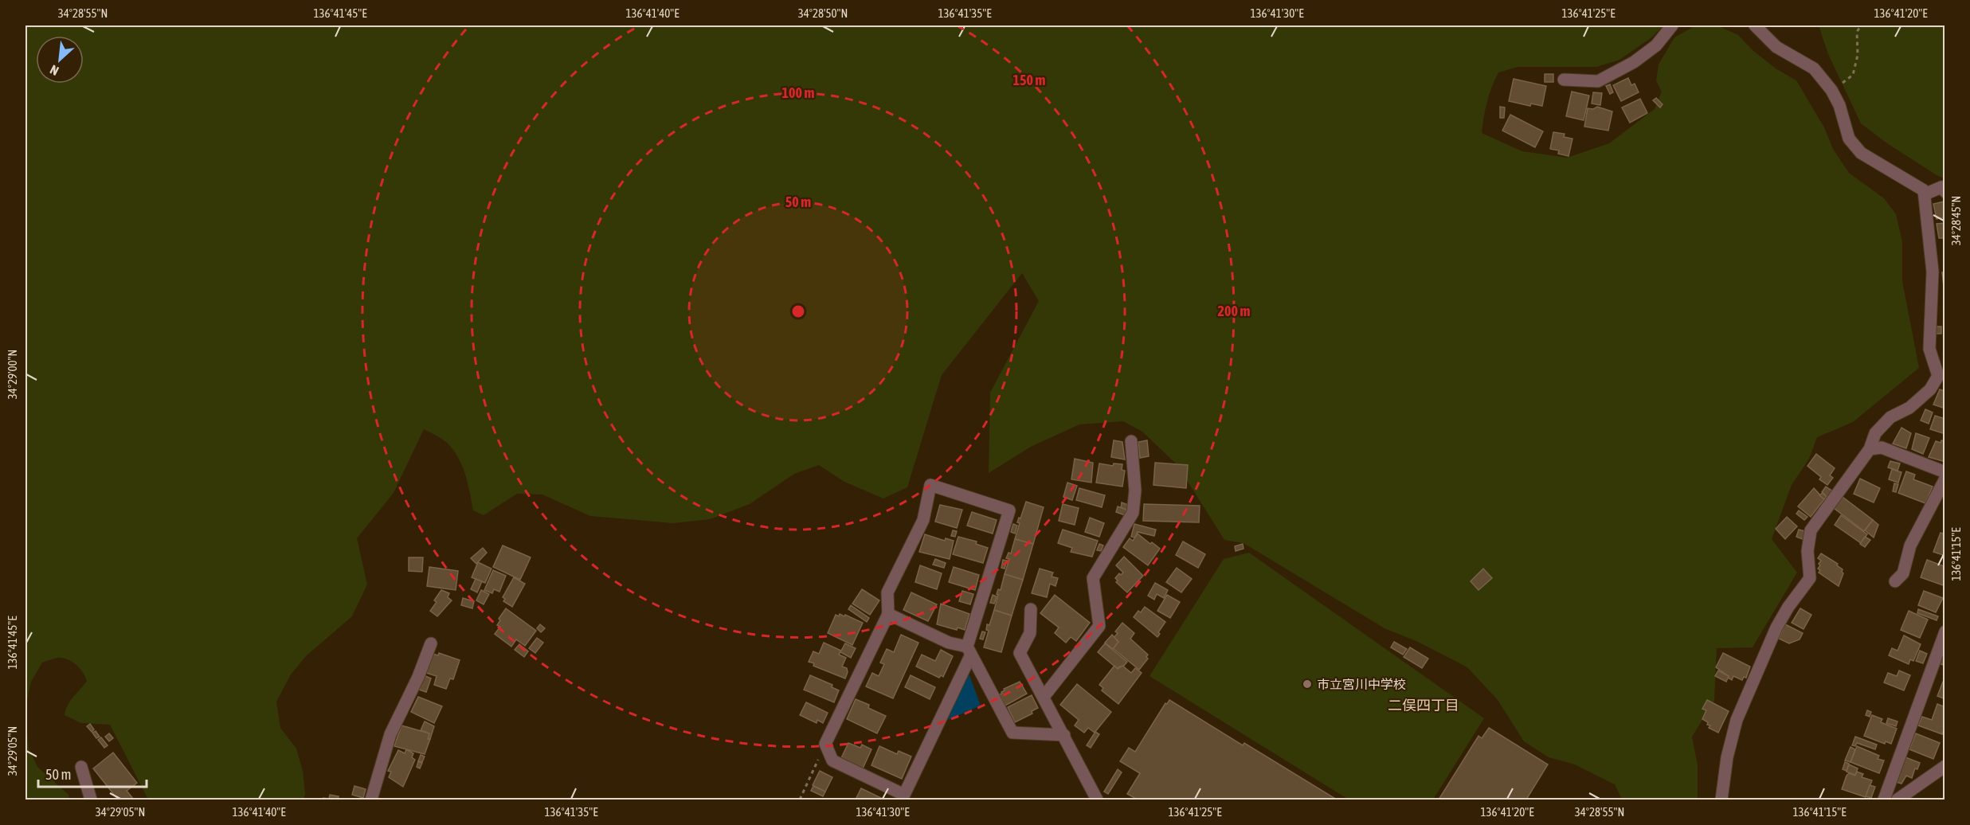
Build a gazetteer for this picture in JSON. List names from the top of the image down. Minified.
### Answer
{"districts":["二俣四丁目"],"places":["市立宮川中学校"],"scale_bar":"50 m","north":"bottom left","coordinates":["34°28'55\"N","136°41'45\"E","136°41'40\"E","34°28'50\"N","136°41'35\"E","136°41'30\"E","136°41'25\"E","136°41'20\"E","34°28'45\"N","34°29'00\"N","136°41'15\"E","34°29'05\"N"],"rings":["150 m","100 m","50 m","200 m"]}
